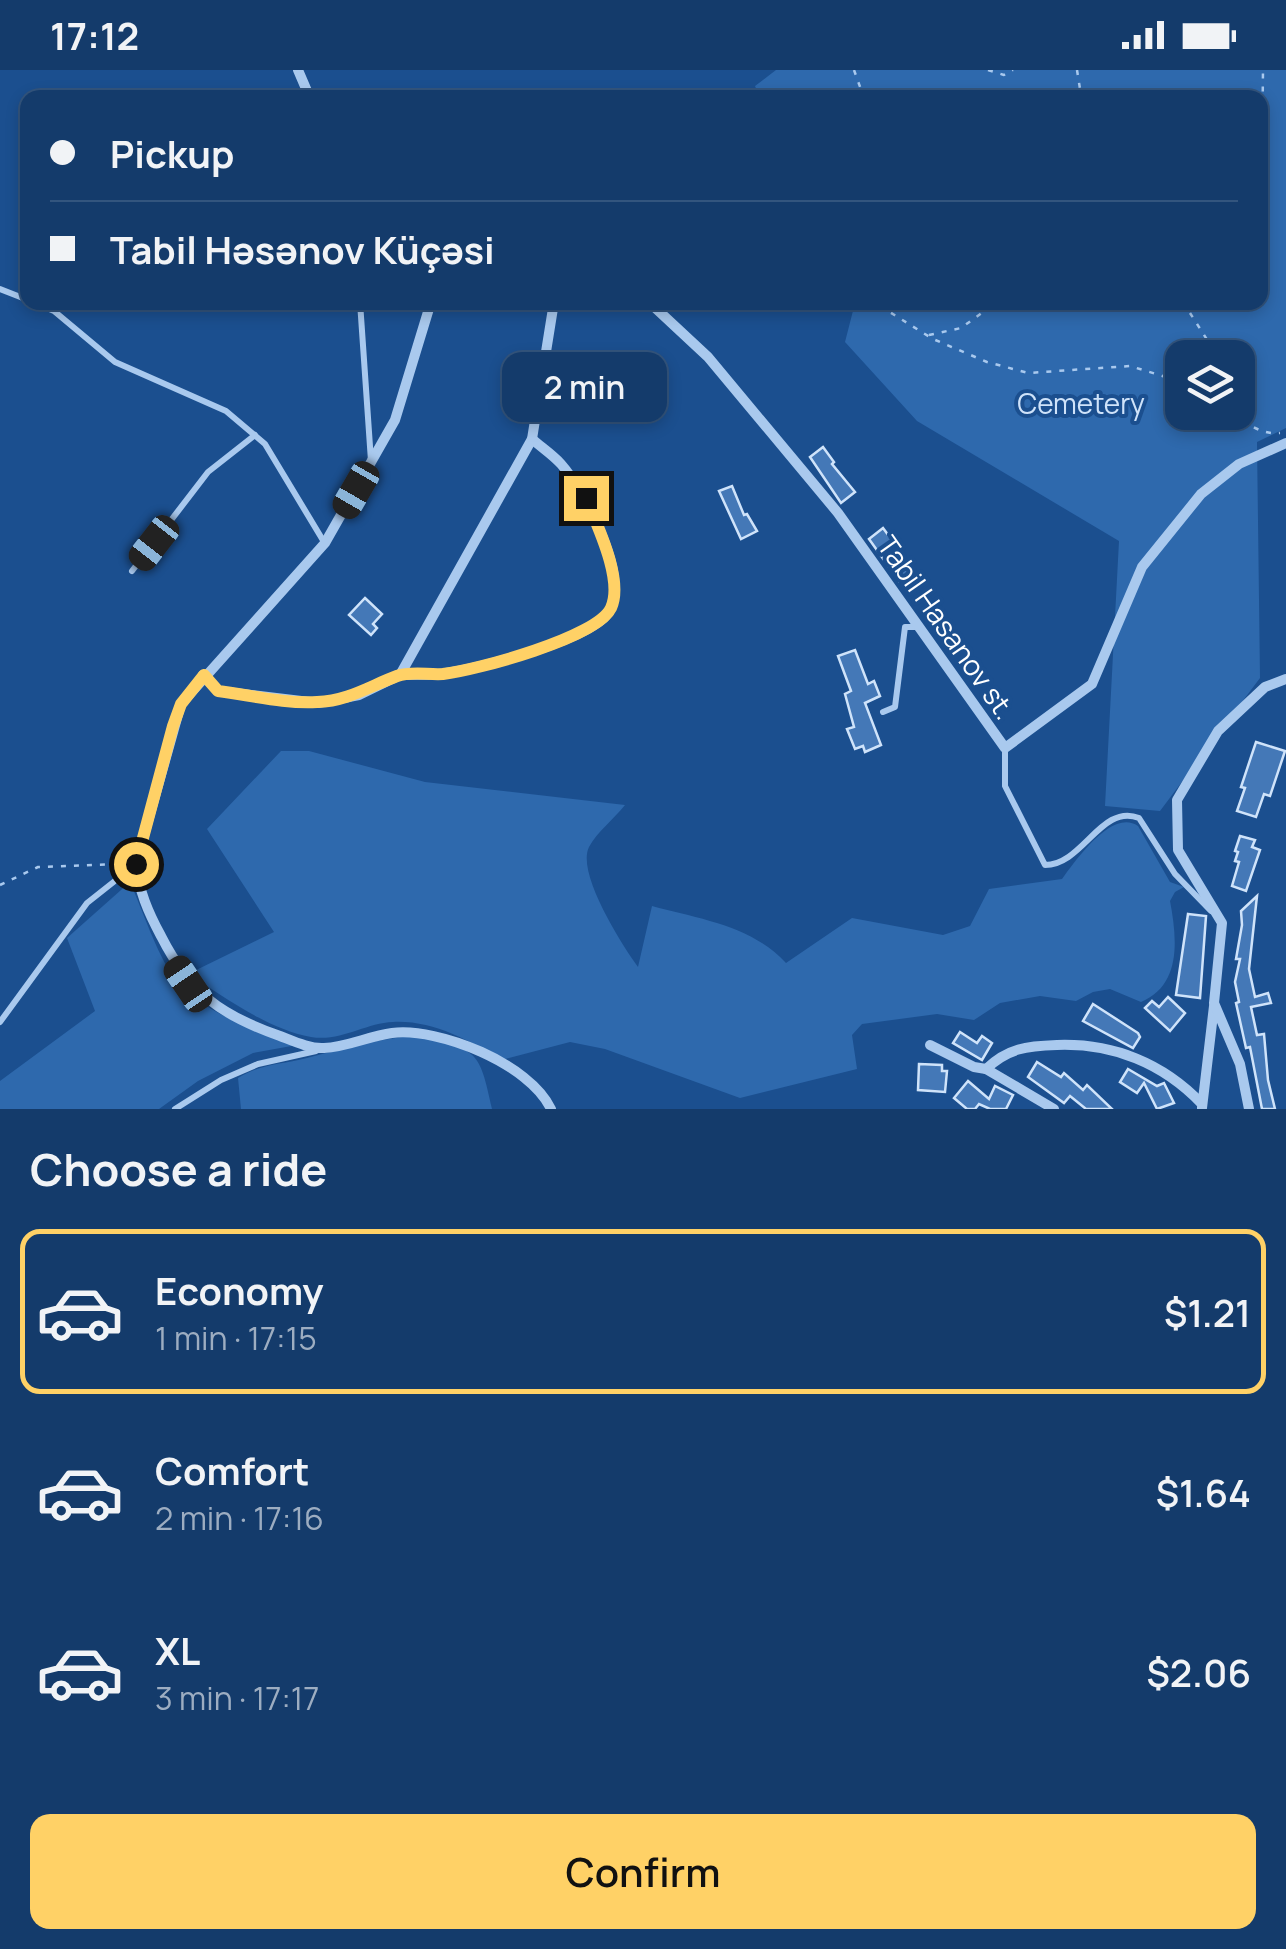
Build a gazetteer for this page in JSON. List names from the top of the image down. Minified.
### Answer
{"streets":{"street":["Tabil Hasanov st."]},"parks":["Cemetery"],"page":{"status":"17:12","banner":["Pickup","Tabil Həsənov Küçəsi"],"bubble":"2 min","heading":"Choose a ride","list":[{"name":"Economy","note":"1 min · 17:15","value":"$1.21"},{"name":"Comfort","note":"2 min · 17:16","value":"$1.64"},{"name":"XL","note":"3 min · 17:17","value":"$2.06"}],"buttons":"Confirm"}}
